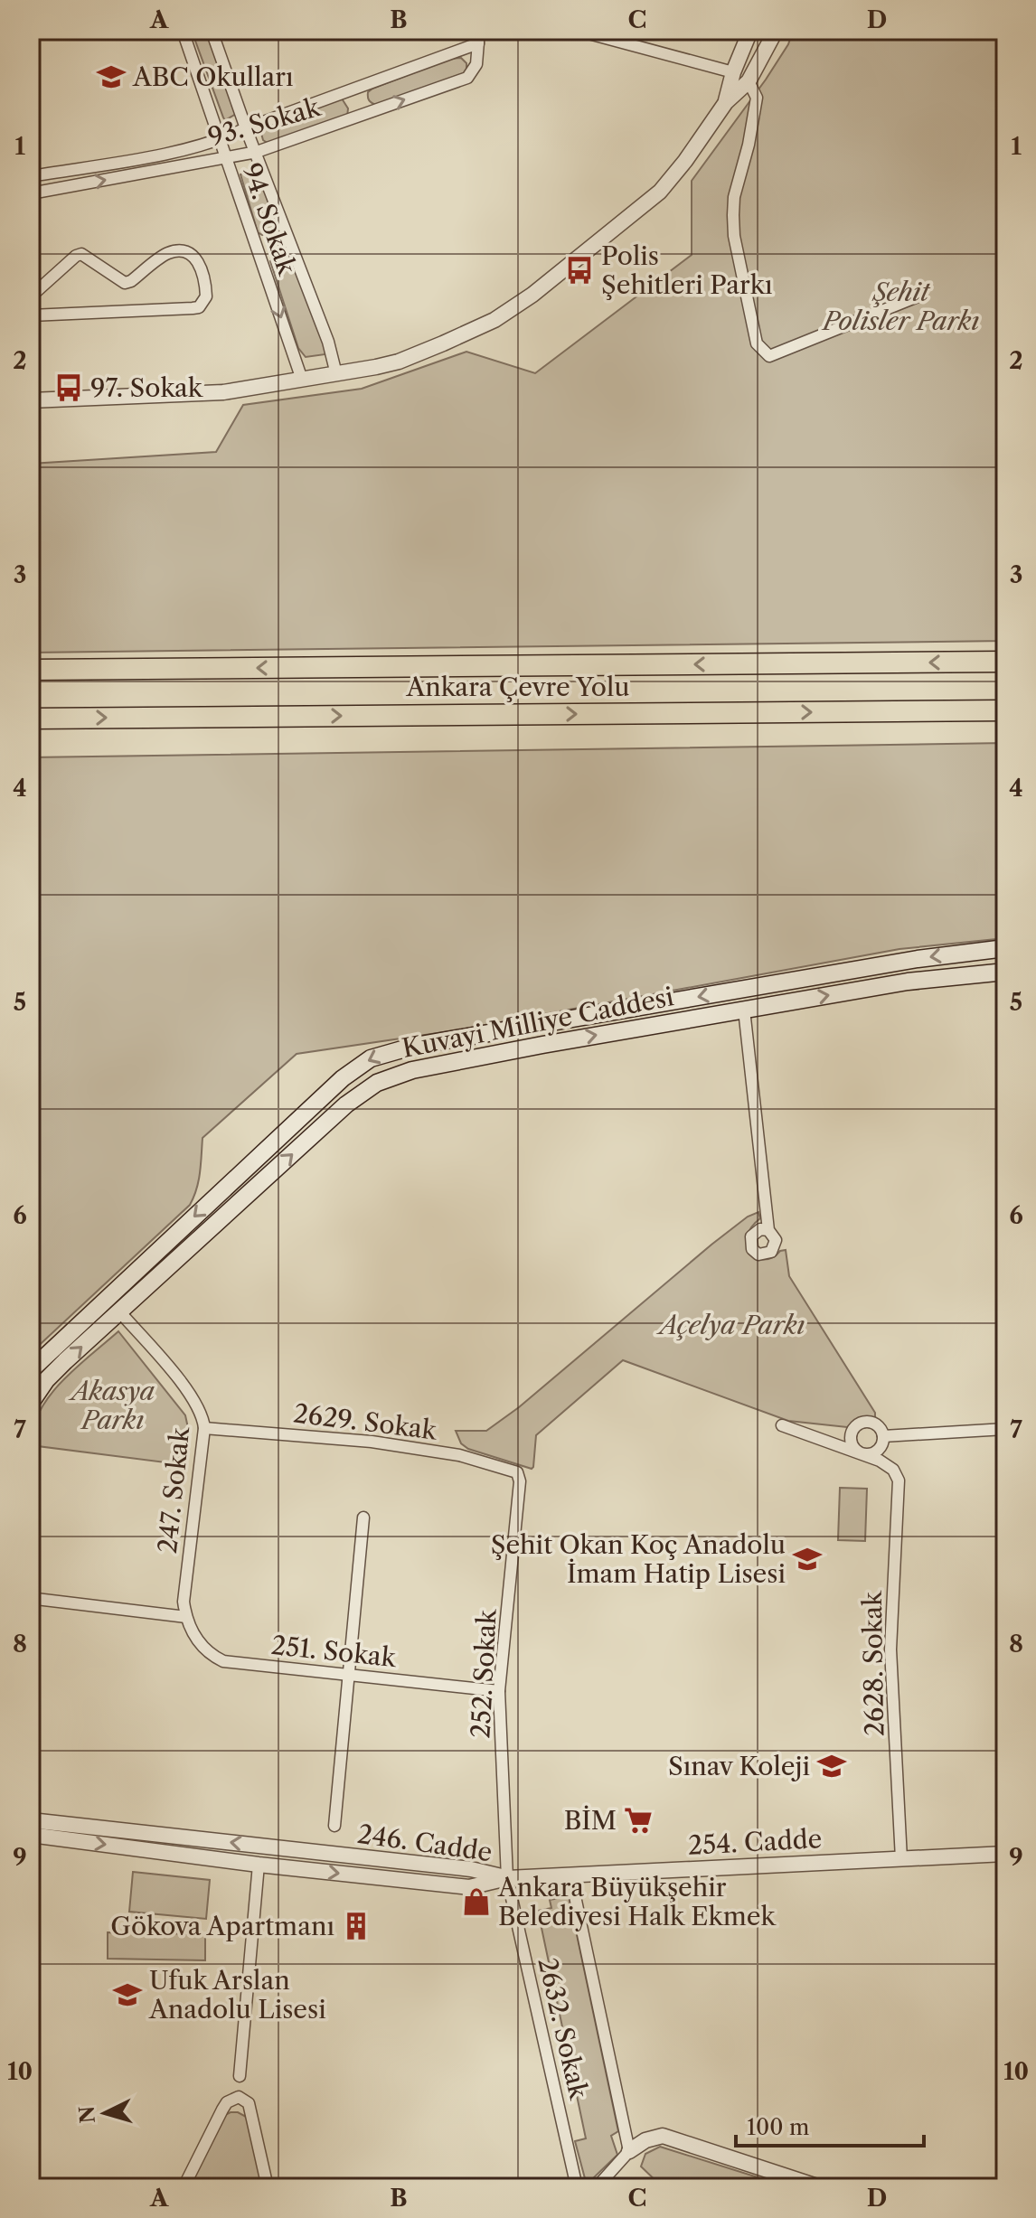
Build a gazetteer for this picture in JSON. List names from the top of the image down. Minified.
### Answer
{"streets":{"highway":["Ankara Çevre Yolu"],"main road":["Kuvayi Milliye Caddesi"],"street":["93. Sokak","94. Sokak","2629. Sokak","247. Sokak","251. Sokak","2628. Sokak","252. Sokak","254. Cadde","246. Cadde","2632. Sokak"]},"crossings":[["93. Sokak","94. Sokak"],["Kuvayi Milliye Caddesi","247. Sokak"],["2629. Sokak","247. Sokak"],["2629. Sokak","252. Sokak"],["247. Sokak","251. Sokak"],["251. Sokak","252. Sokak"],["2628. Sokak","254. Cadde"],["252. Sokak","254. Cadde"],["252. Sokak","246. Cadde"],["252. Sokak","2632. Sokak"],["254. Cadde","246. Cadde"],["254. Cadde","2632. Sokak"],["246. Cadde","2632. Sokak"]],"parks":["Şehit Polisler Parkı","Açelya Parkı","Akasya Parkı"],"places":{"school or university":["ABC Okulları","Şehit Okan Koç Anadolu İmam Hatip Lisesi","Sınav Koleji","Ufuk Arslan Anadolu Lisesi"],"bus stop":["Polis Şehitleri Parkı","97. Sokak"],"supermarket":["BİM"],"shop":["Ankara Büyükşehir Belediyesi Halk Ekmek"],"building":["Gökova Apartmanı"]},"scale_bar":"100 m","north":"left","grid":{"columns":["A","B","C","D"],"rows":["1","2","3","4","5","6","7","8","9","10"]}}
